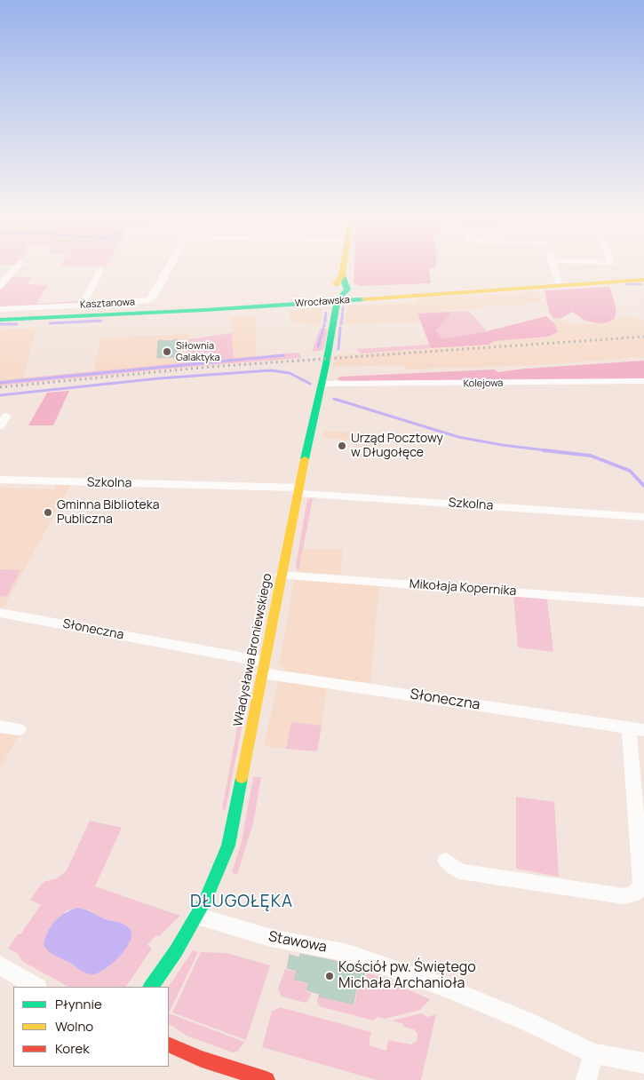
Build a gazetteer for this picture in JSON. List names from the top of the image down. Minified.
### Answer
{"streets":{"main road":["Wrocławska","Władysława Broniewskiego"],"street":["Kasztanowa","Kolejowa","Szkolna","Mikołaja Kopernika","Słoneczna","Stawowa"]},"crossings":[["Wrocławska","Władysława Broniewskiego"],["Kolejowa","Władysława Broniewskiego"],["Szkolna","Władysława Broniewskiego"],["Mikołaja Kopernika","Władysława Broniewskiego"],["Słoneczna","Władysława Broniewskiego"],["Władysława Broniewskiego","Stawowa"]],"districts":["DŁUGOŁĘKA"],"places":["Siłownia Galaktyka","Urząd Pocztowy w Długołęce","Gminna Biblioteka Publiczna","Kościół pw. Świętego Michała Archanioła"],"legend":["Płynnie","Wolno","Korek"]}
